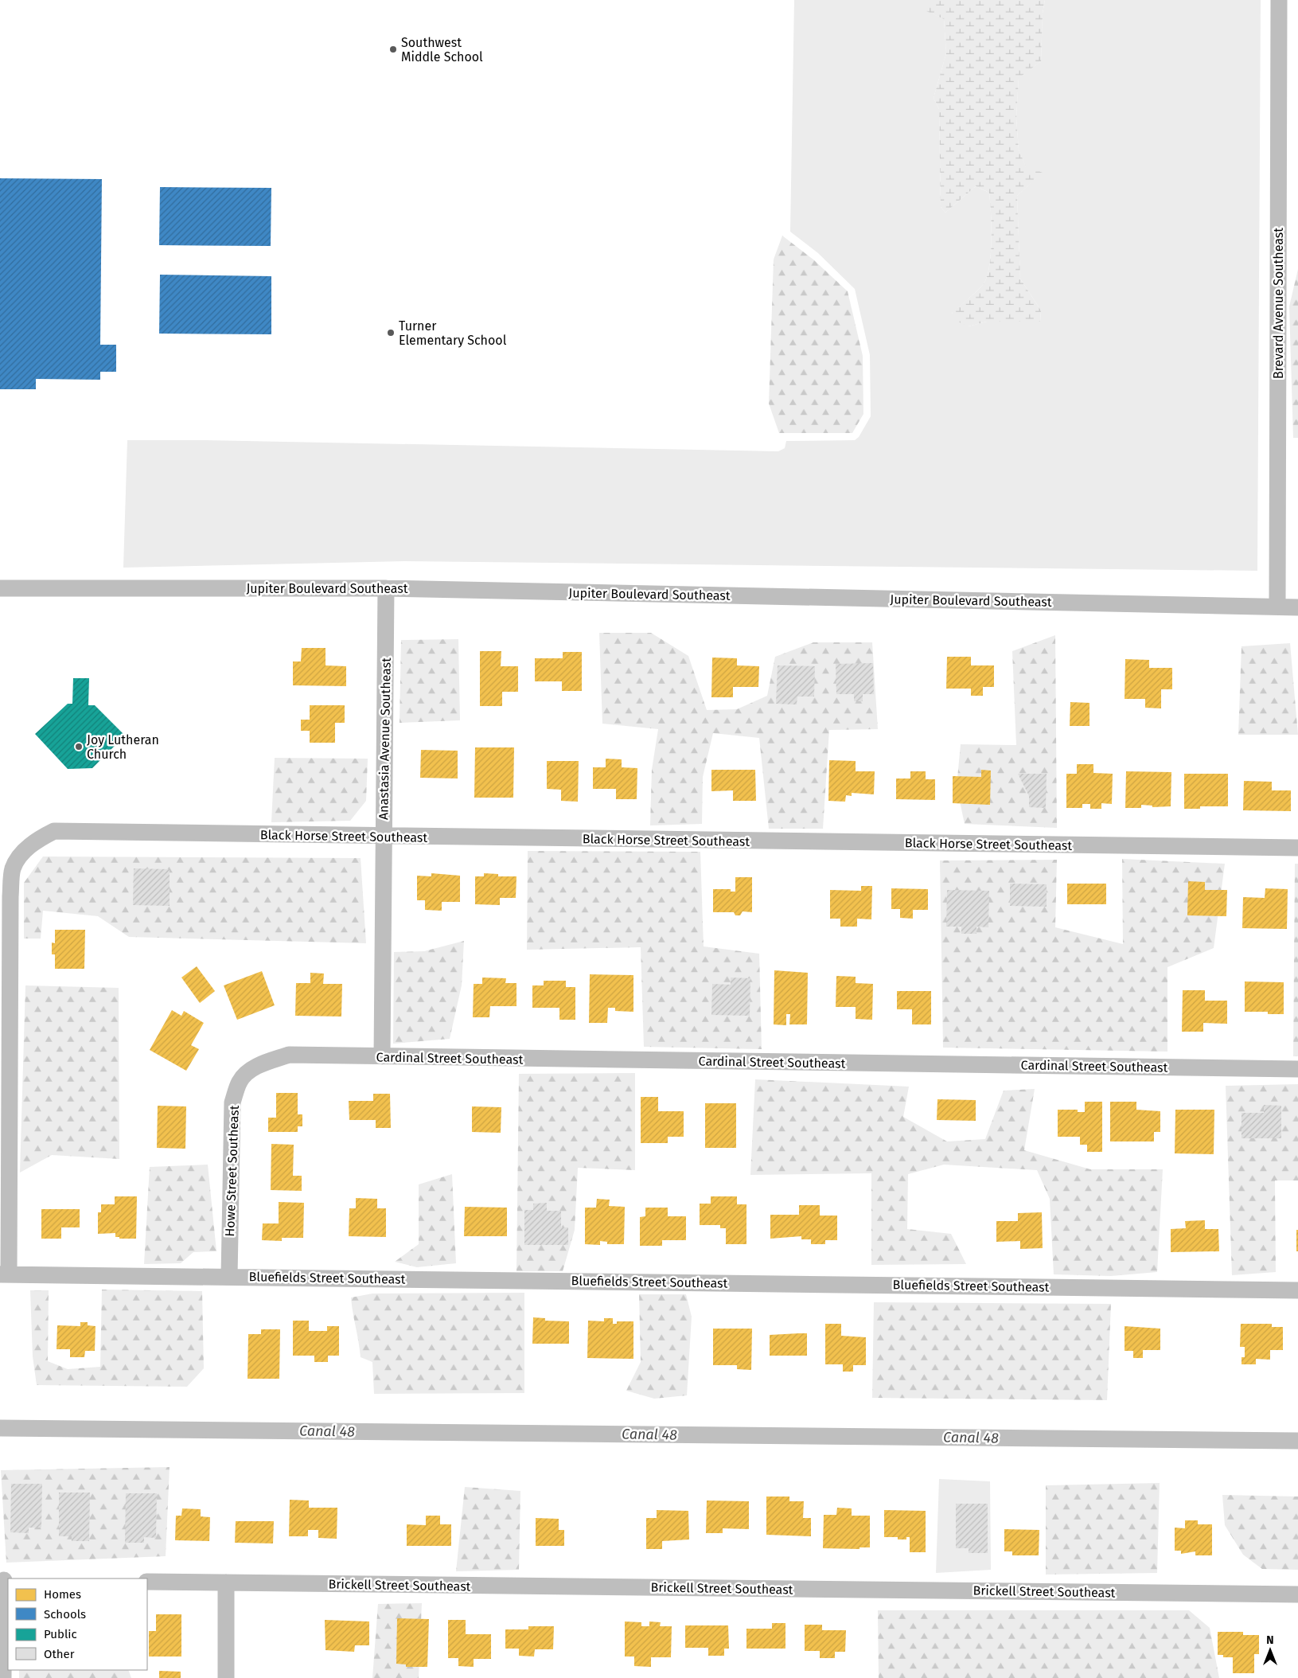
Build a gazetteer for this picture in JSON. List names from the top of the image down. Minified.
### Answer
{"streets":{"street":["Brevard Avenue Southeast","Jupiter Boulevard Southeast","Anastasia Avenue Southeast","Black Horse Street Southeast","Cardinal Street Southeast","Howe Street Southeast","Bluefields Street Southeast","Brickell Street Southeast"]},"crossings":[["Brevard Avenue Southeast","Jupiter Boulevard Southeast"],["Jupiter Boulevard Southeast","Anastasia Avenue Southeast"],["Anastasia Avenue Southeast","Black Horse Street Southeast"],["Anastasia Avenue Southeast","Cardinal Street Southeast"],["Black Horse Street Southeast","Bluefields Street Southeast"],["Cardinal Street Southeast","Howe Street Southeast"],["Howe Street Southeast","Bluefields Street Southeast"]],"water":["Canal 48"],"places":["Southwest Middle School","Turner Elementary School","Joy Lutheran Church"],"legend":["Homes","Schools","Public","Other"],"north":"top"}
